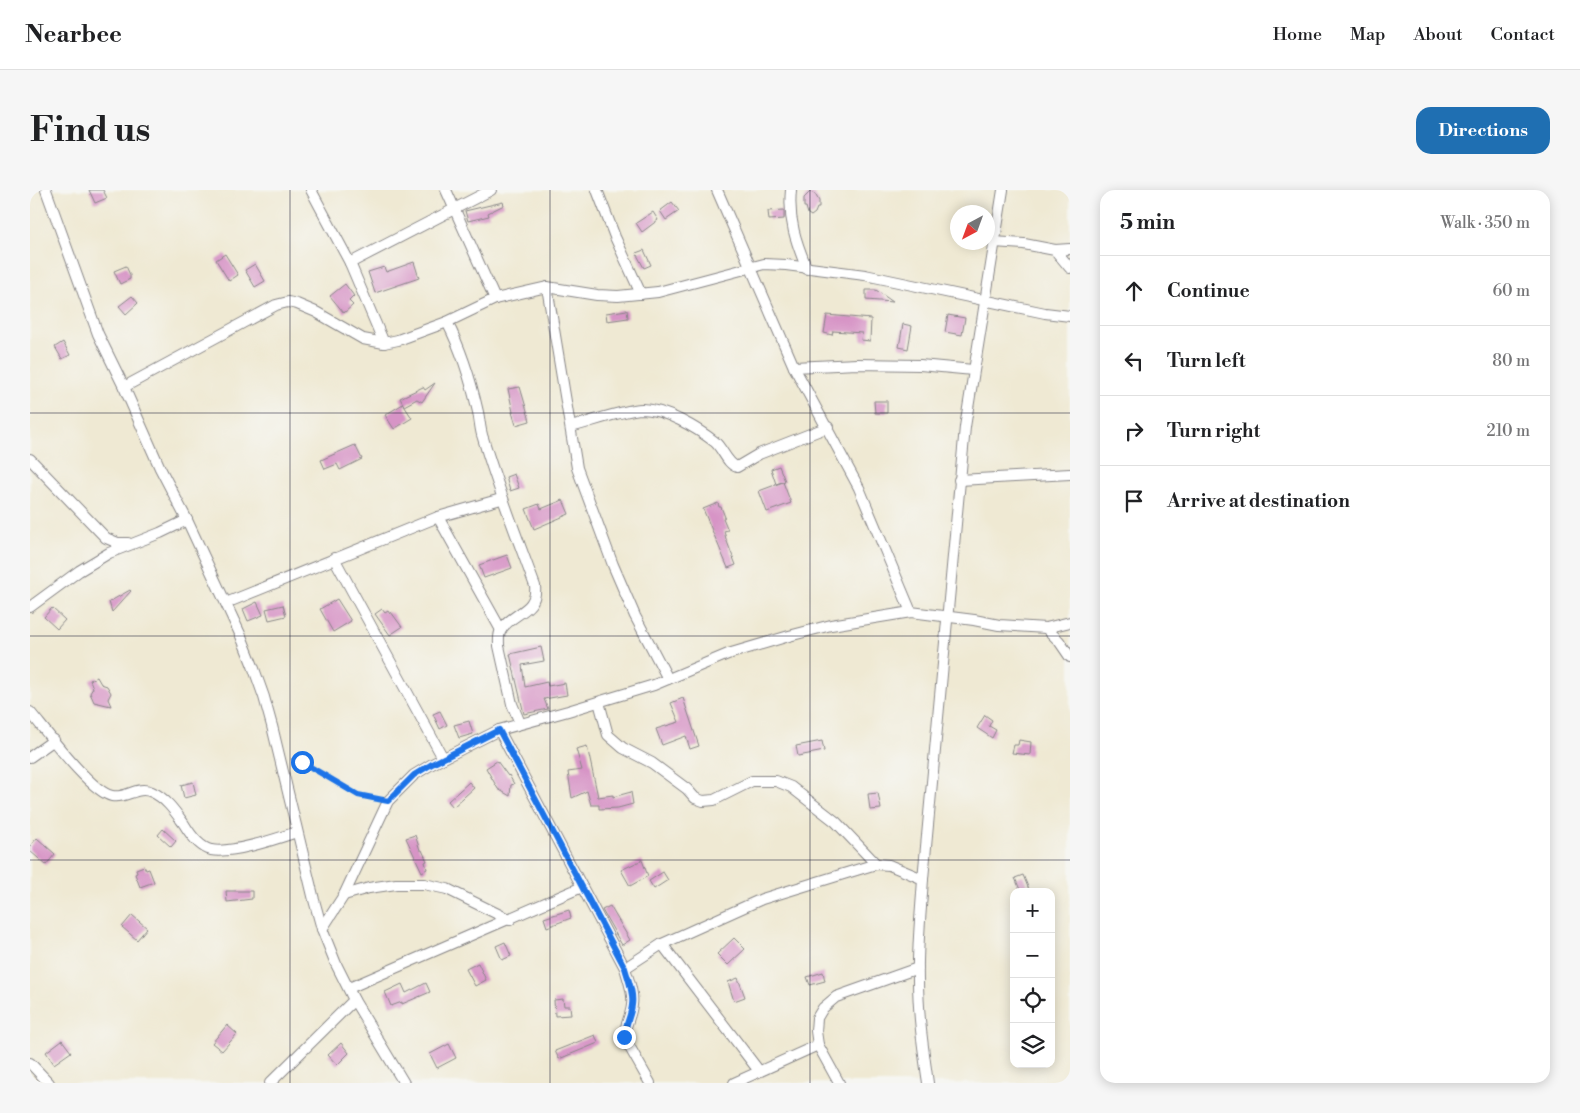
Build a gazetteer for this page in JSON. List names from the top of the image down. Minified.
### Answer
{"north":"bottom left","page":{"header":"Nearbee","nav":["Home","Map","About","Contact"],"buttons":"Directions","title":"Find us","heading":["5 min","Walk · 350 m"],"list":[["Continue","60 m"],["Turn left","80 m"],["Turn right","210 m"],"Arrive at destination"],"map_buttons":["+","−"]}}
